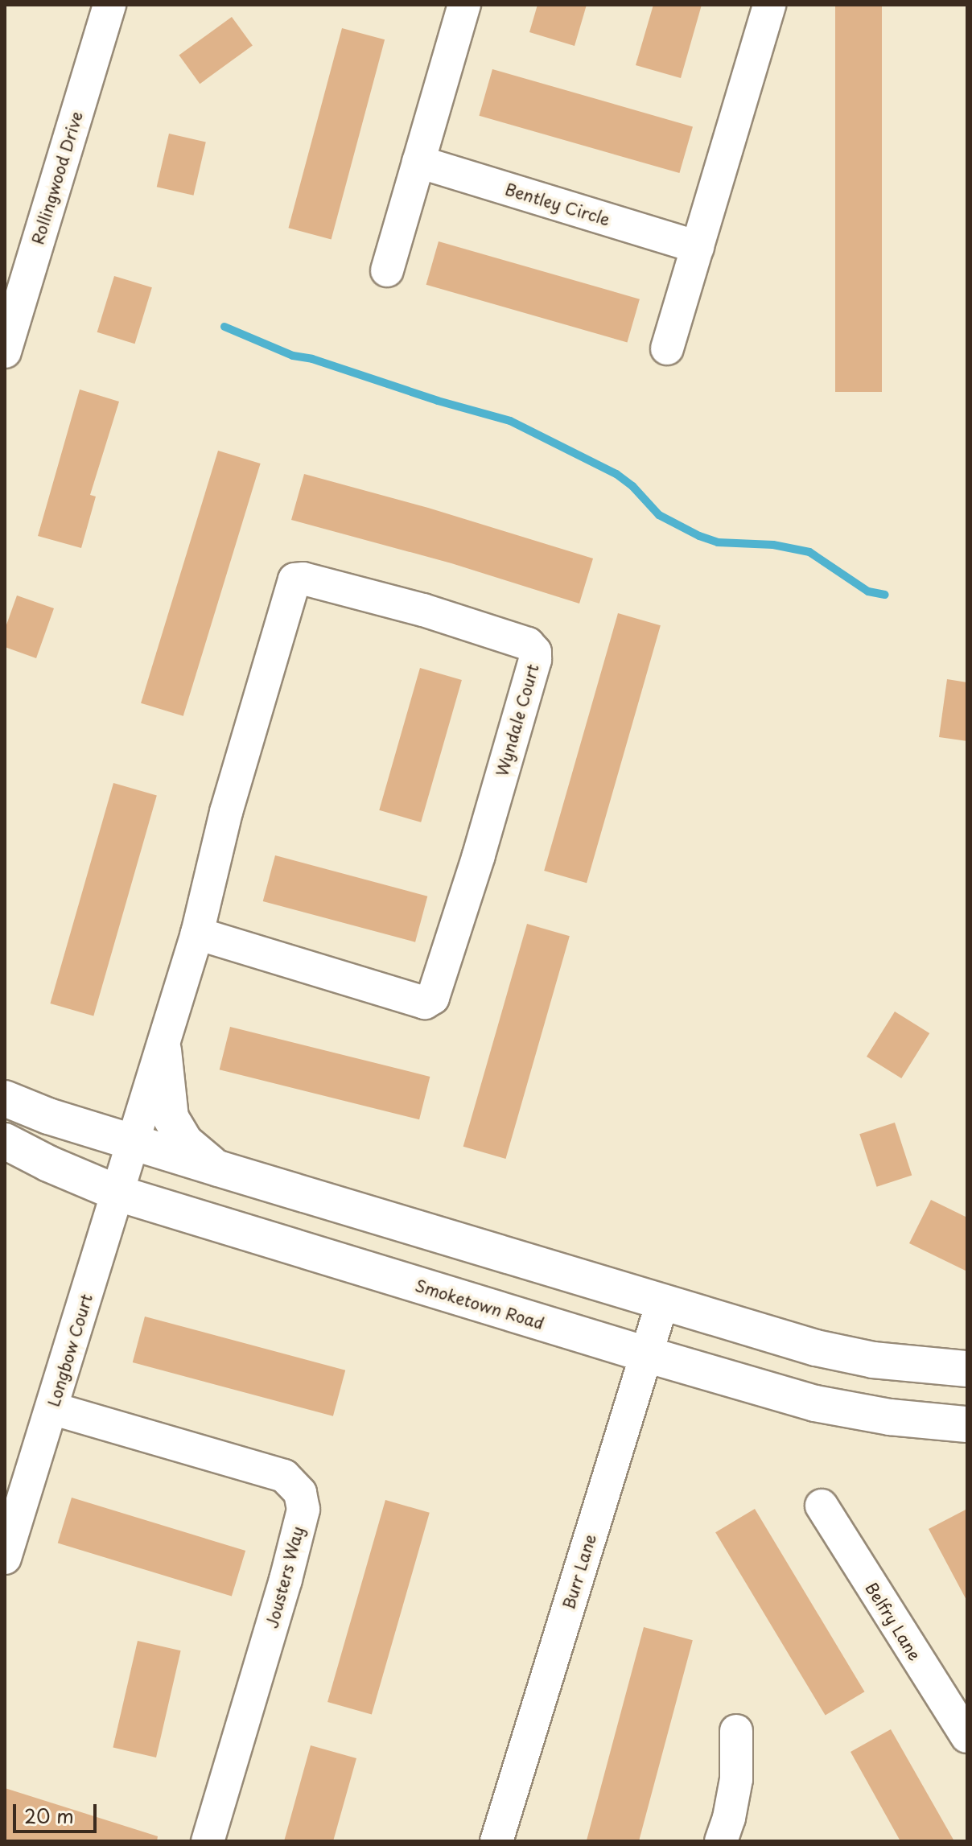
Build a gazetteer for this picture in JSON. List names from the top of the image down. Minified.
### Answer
{"streets":{"main road":["Smoketown Road"],"street":["Rollingwood Drive","Bentley Circle","Wyndale Court","Longbow Court","Burr Lane","Jousters Way","Belfry Lane"]},"crossings":[["Wyndale Court","Longbow Court"],["Smoketown Road","Longbow Court"],["Smoketown Road","Burr Lane"],["Longbow Court","Jousters Way"]],"scale_bar":"20 m"}
